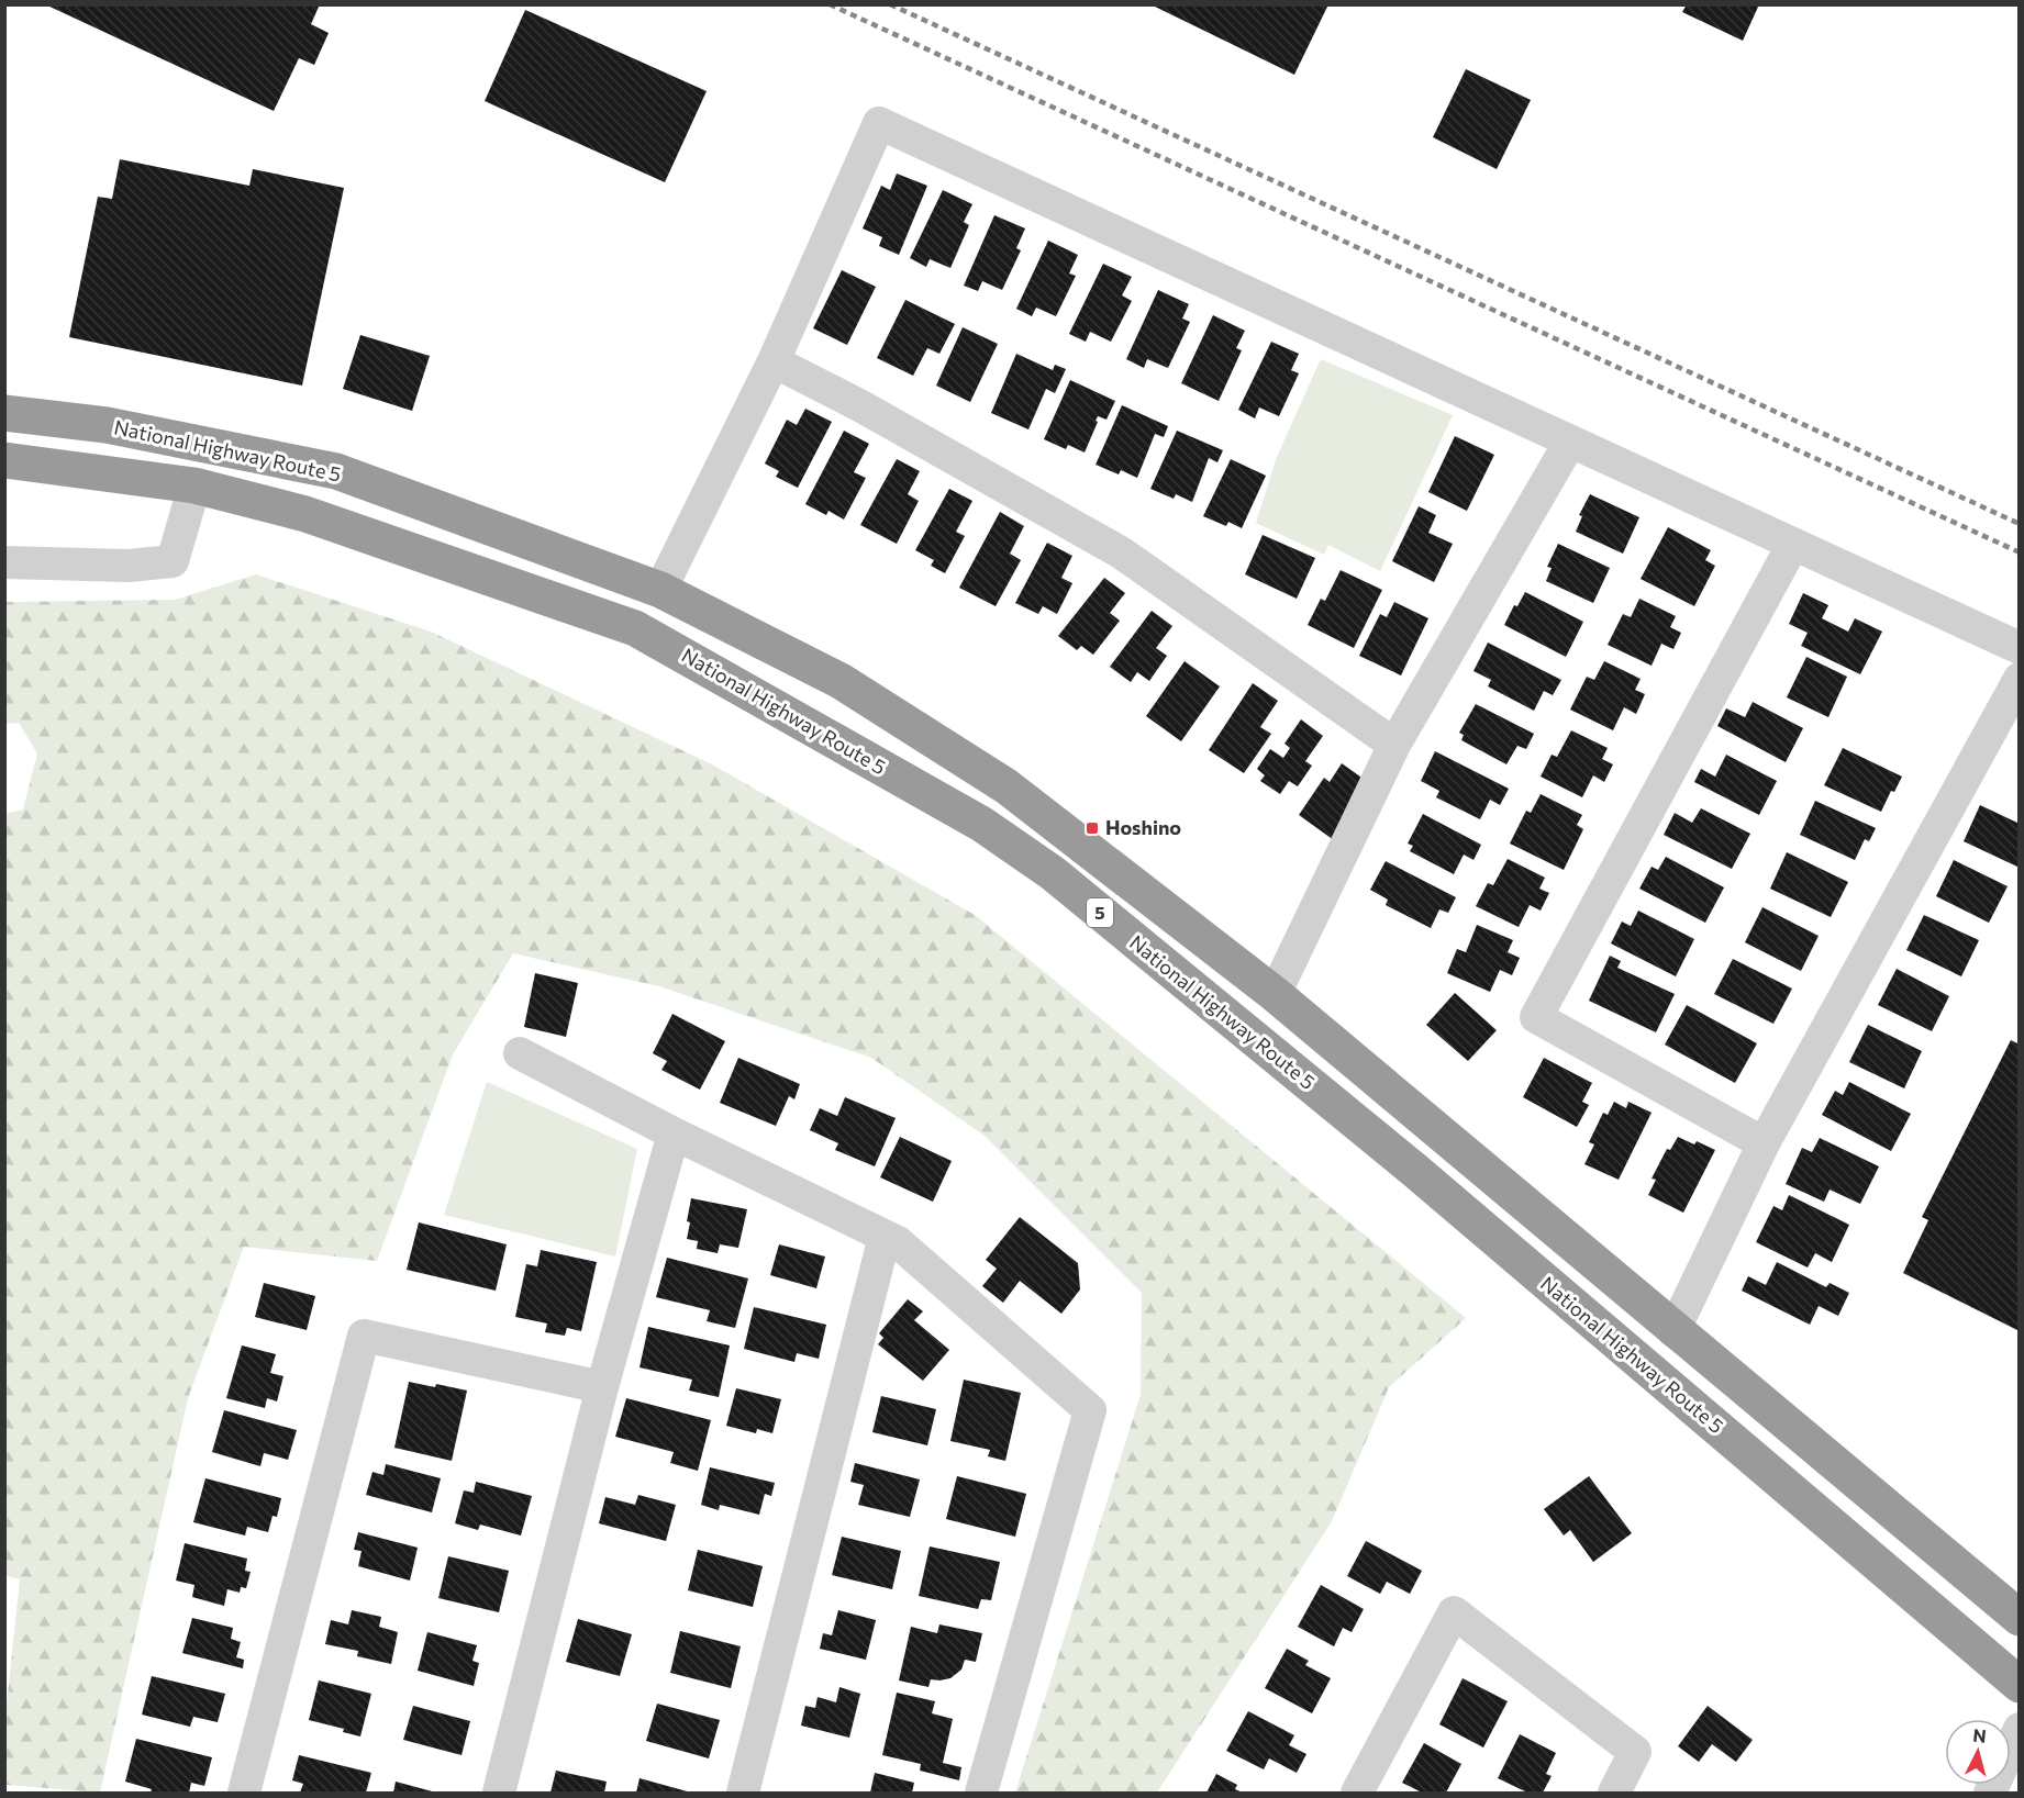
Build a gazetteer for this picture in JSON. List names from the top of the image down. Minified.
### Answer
{"streets":{"highway":["National Highway Route 5","5"]},"places":{"transit":["Hoshino"]},"north":"top"}
